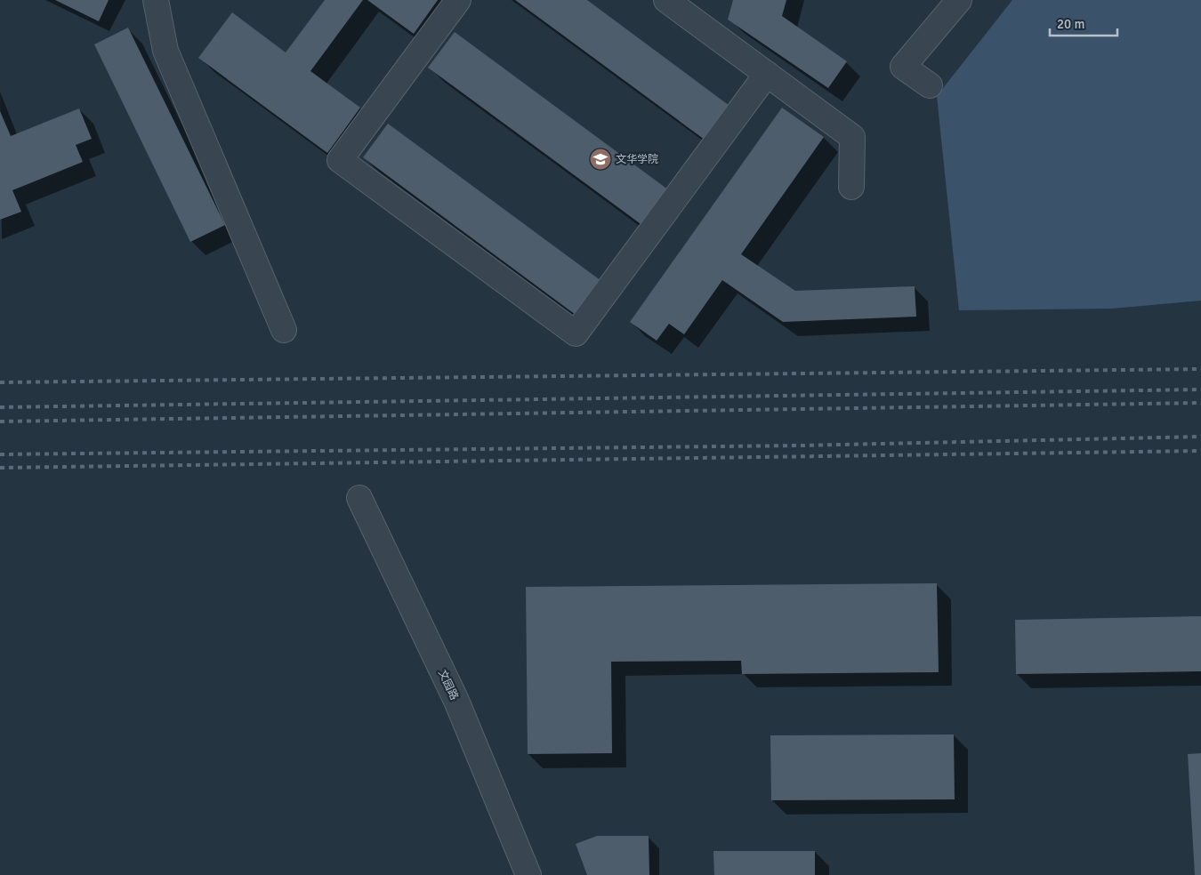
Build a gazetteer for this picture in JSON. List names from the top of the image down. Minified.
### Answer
{"streets":{"street":["文园路"]},"places":{"school or university":["文华学院"]},"scale_bar":"20 m"}
